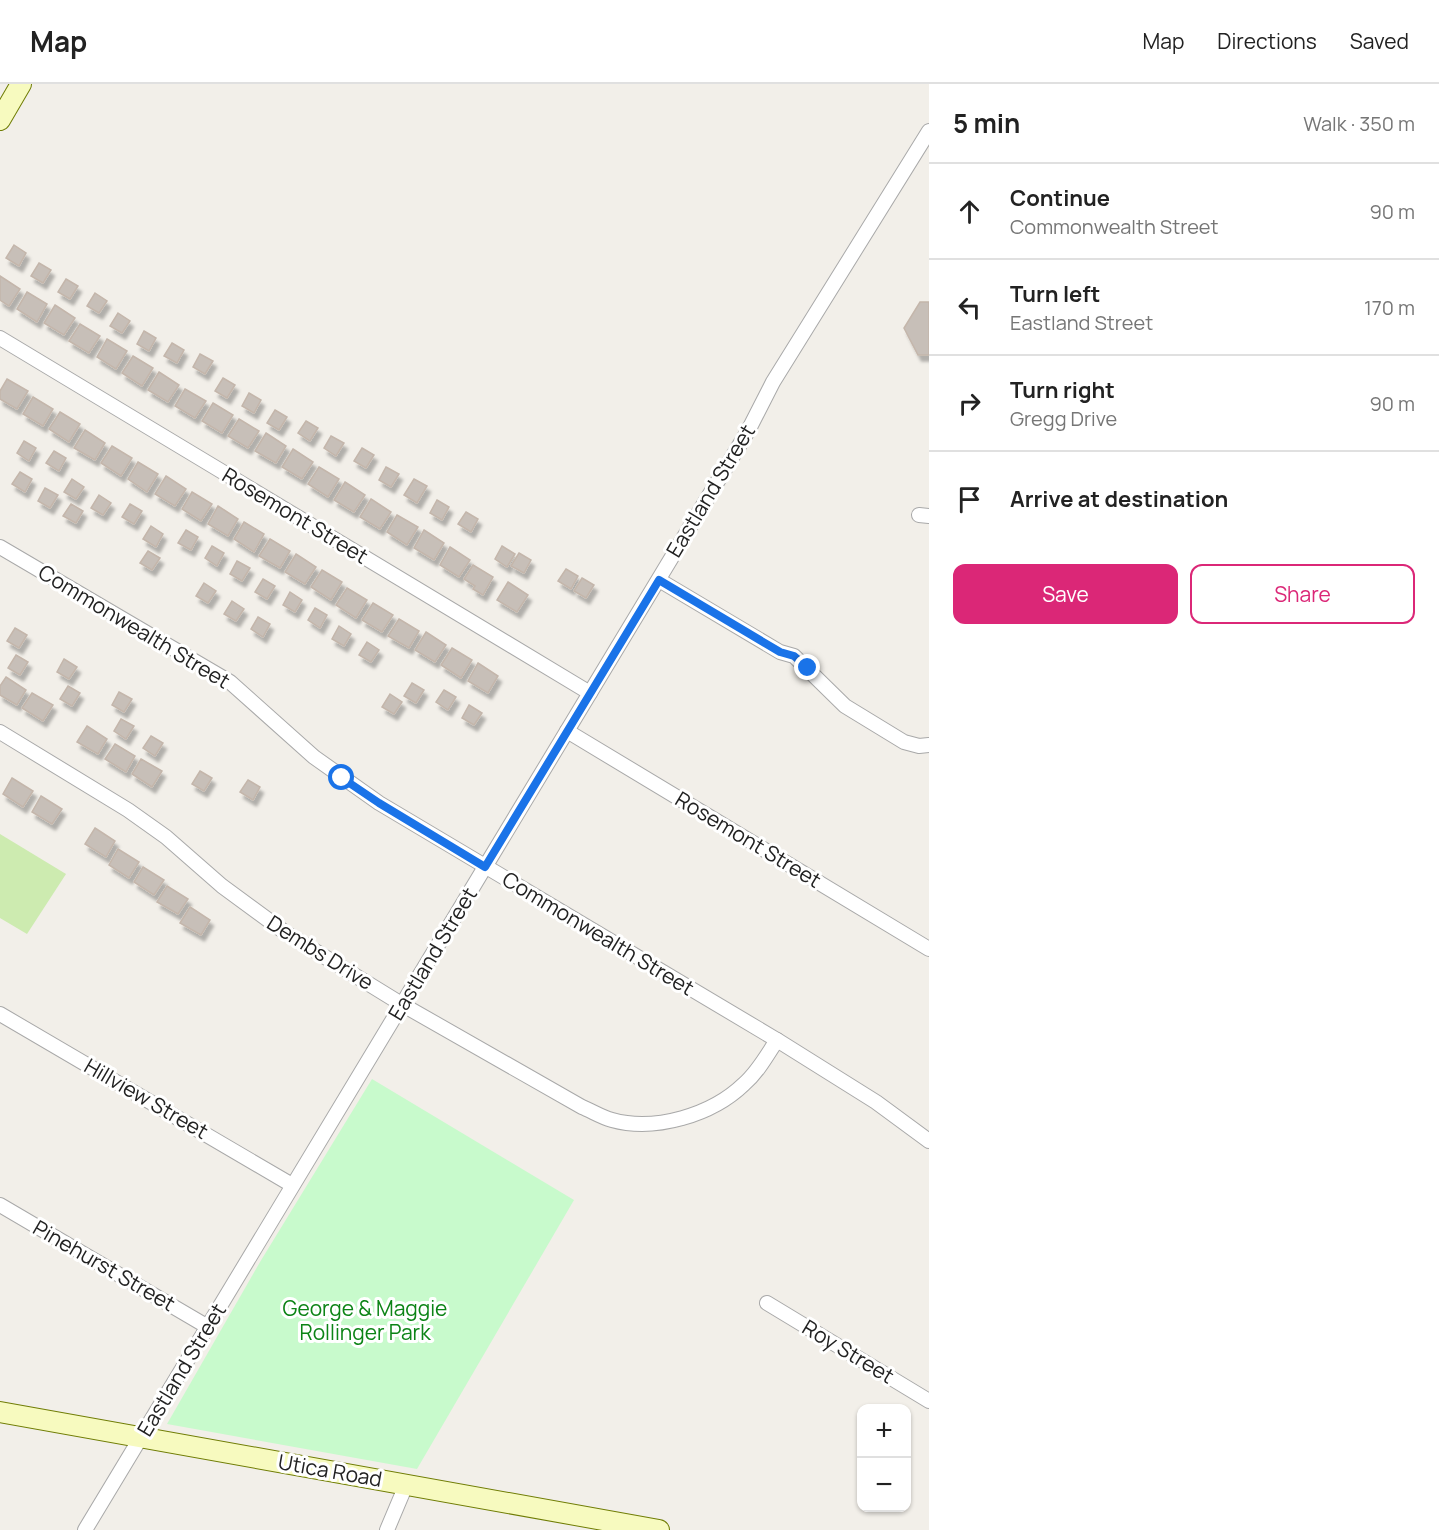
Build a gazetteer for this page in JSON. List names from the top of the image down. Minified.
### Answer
{"streets":{"main road":["Utica Road"],"street":["Eastland Street","Rosemont Street","Commonwealth Street","Dembs Drive","Hillview Street","Pinehurst Street","Roy Street"]},"crossings":[["Eastland Street","Rosemont Street"],["Eastland Street","Commonwealth Street"],["Eastland Street","Dembs Drive"],["Eastland Street","Hillview Street"],["Eastland Street","Pinehurst Street"],["Eastland Street","Utica Road"],["Commonwealth Street","Dembs Drive"]],"parks":["George & Maggie Rollinger Park"],"page":{"header":"Map","nav":["Map","Directions","Saved"],"heading":["5 min","Walk · 350 m"],"list":[["Continue","Commonwealth Street","90 m"],["Turn left","Eastland Street","170 m"],["Turn right","Gregg Drive","90 m"],"Arrive at destination"],"buttons":["Save","Share"],"map_buttons":["+","−"]}}
